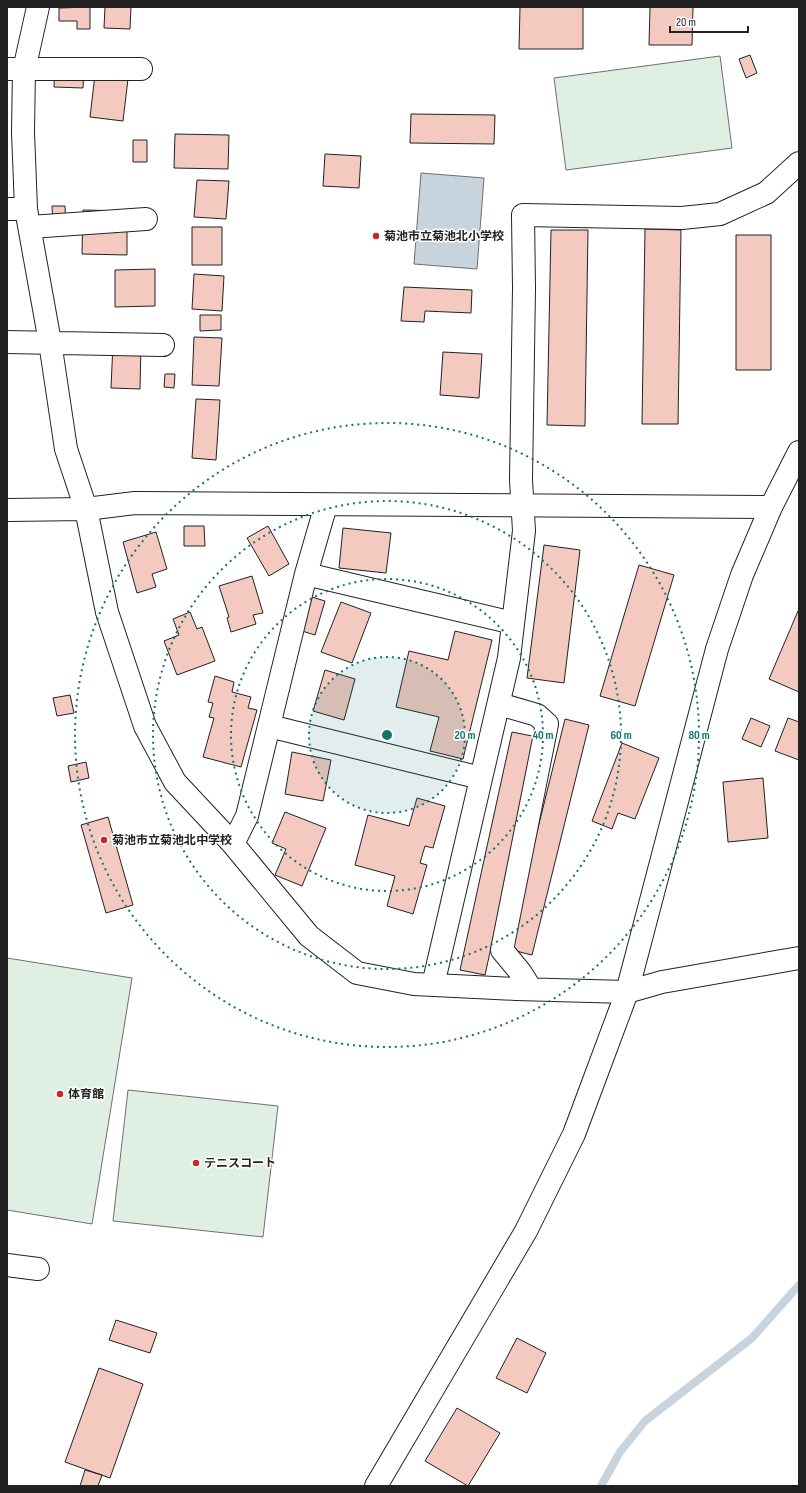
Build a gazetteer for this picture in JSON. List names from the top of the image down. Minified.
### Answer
{"places":["菊池市立菊池北小学校","菊池市立菊池北中学校","体育館","テニスコート"],"scale_bar":"20 m","rings":["20 m","40 m","60 m","80 m"]}
